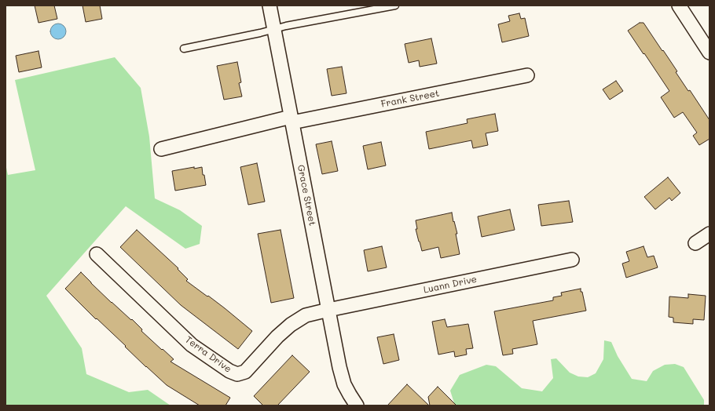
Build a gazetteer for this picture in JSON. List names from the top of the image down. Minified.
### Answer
{"streets":{"street":["Frank Street","Grace Street","Luann Drive","Terra Drive"]},"crossings":[["Frank Street","Grace Street"],["Grace Street","Luann Drive"],["Grace Street","Terra Drive"],["Luann Drive","Terra Drive"]]}
